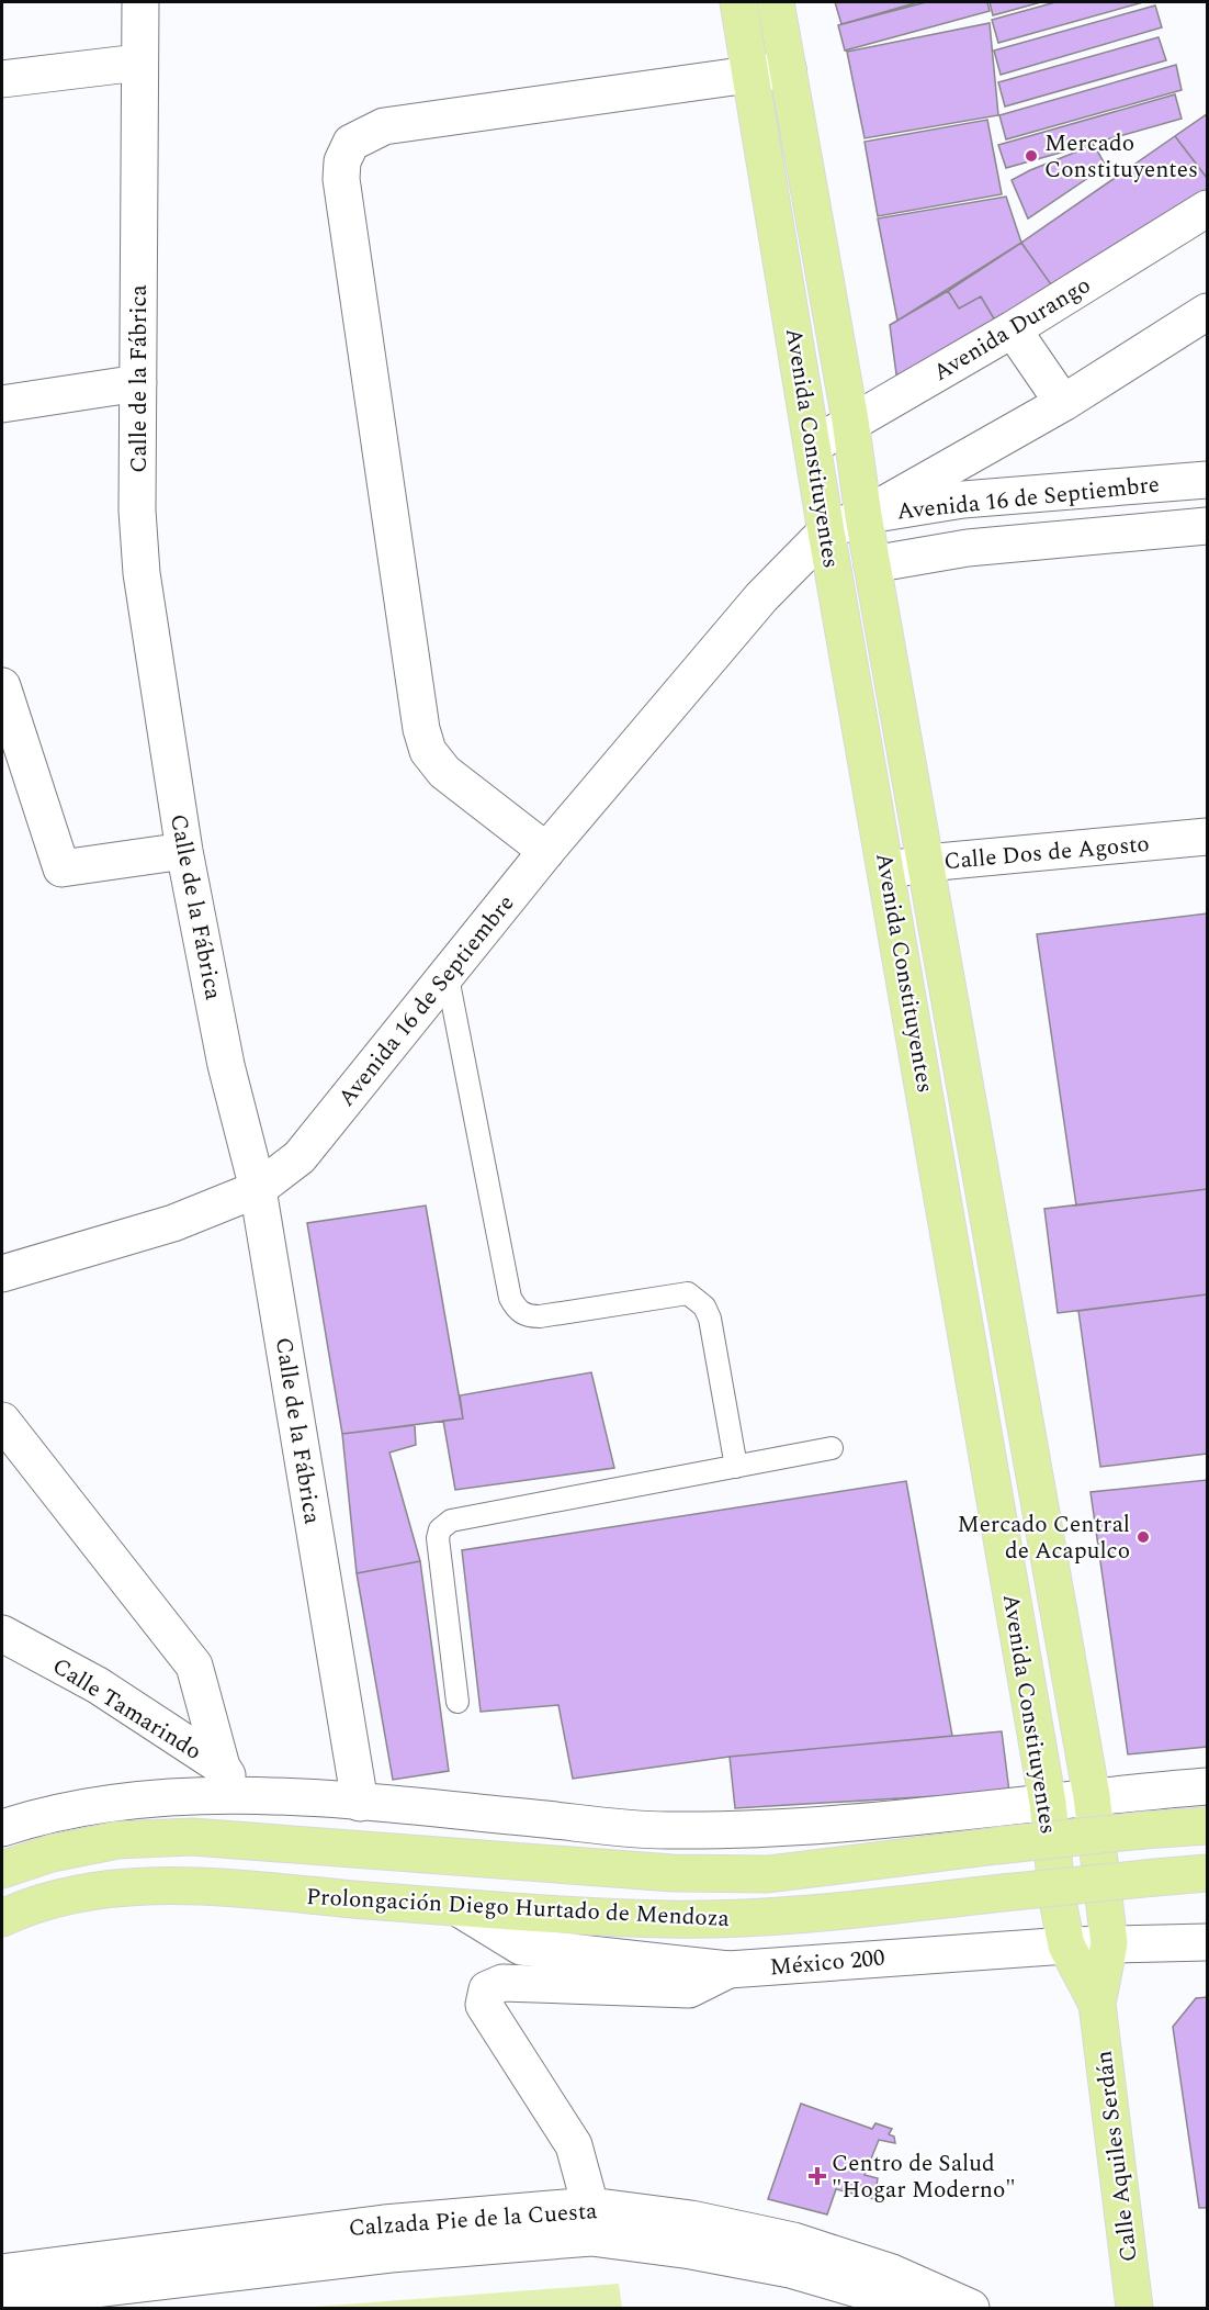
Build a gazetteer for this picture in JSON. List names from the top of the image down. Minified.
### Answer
{"streets":{"main road":["Avenida Constituyentes","Prolongación Diego Hurtado de Mendoza","Calle Aquiles Serdán"],"street":["Avenida Durango","Calle de la Fábrica","Avenida 16 de Septiembre","Calle Dos de Agosto","Calle Tamarindo","México 200","Calzada Pie de la Cuesta"]},"crossings":[["Avenida Durango","Avenida Constituyentes"],["Calle de la Fábrica","Avenida 16 de Septiembre"],["Avenida Constituyentes","Avenida 16 de Septiembre"],["Avenida Constituyentes","Calle Dos de Agosto"],["Avenida Constituyentes","México 200"],["Avenida Constituyentes","Calle Aquiles Serdán"],["Prolongación Diego Hurtado de Mendoza","México 200"],["México 200","Calle Aquiles Serdán"]],"places":{"other":["Mercado Constituyentes","Mercado Central de Acapulco"],"health":["Centro de Salud \"Hogar Moderno\""]}}
